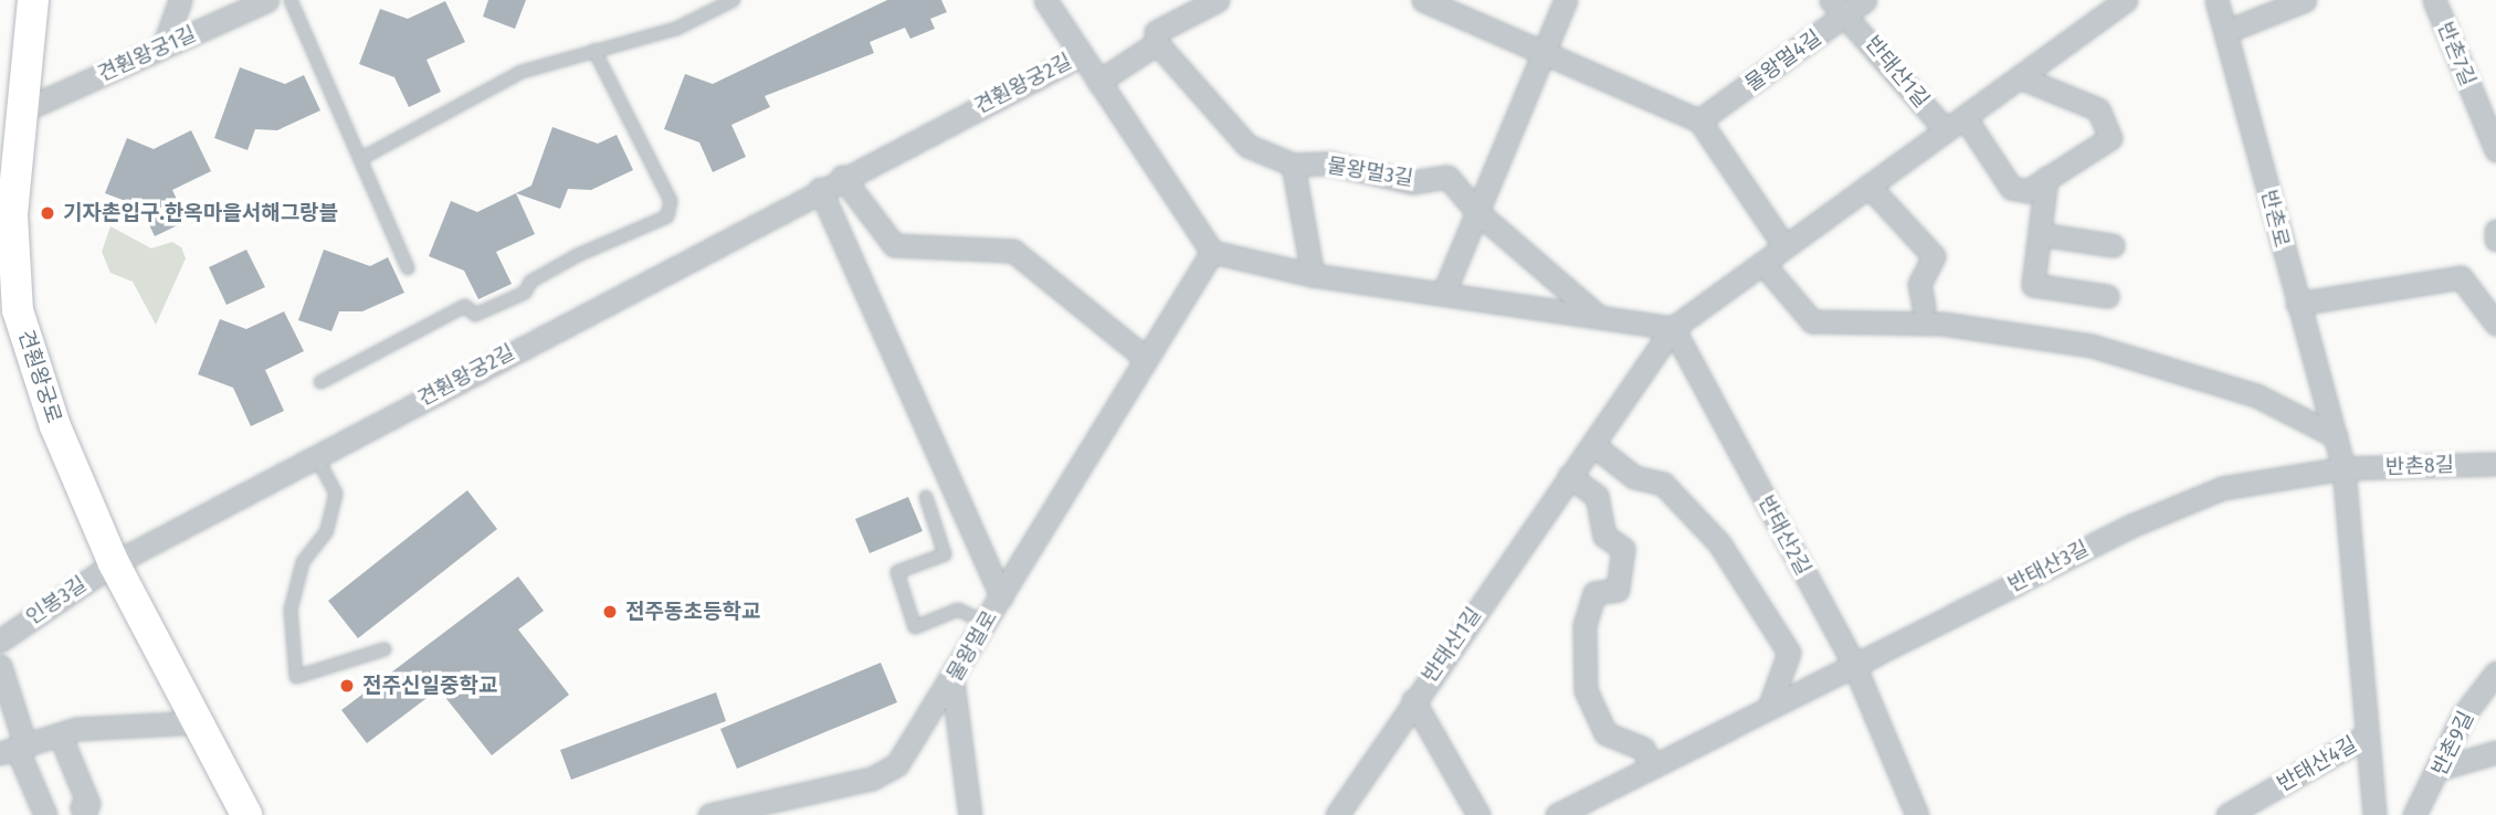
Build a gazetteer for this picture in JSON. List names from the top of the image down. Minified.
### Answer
{"streets":{"street":["견훤왕궁1길","반촌7길","물왕멀4길","반태산1길","견훤왕궁2길","물왕멀3길","반촌로","견훤왕궁로","반촌8길","반태산2길","반태산3길","인봉3길","물왕멀로","반촌9길","반태산4길"]},"crossings":[["견훤왕궁1길","견훤왕궁로"],["물왕멀4길","반태산1길"],["반태산1길","반태산2길"],["견훤왕궁2길","견훤왕궁로"],["견훤왕궁2길","인봉3길"],["반촌로","반촌8길"],["반촌로","반태산3길"],["반촌로","반태산4길"],["견훤왕궁로","인봉3길"],["반촌8길","반태산3길"],["반태산2길","반태산3길"]],"places":["기자촌입구.한옥마을서해그랑블","전주동초등학교","전주신일중학교"]}
